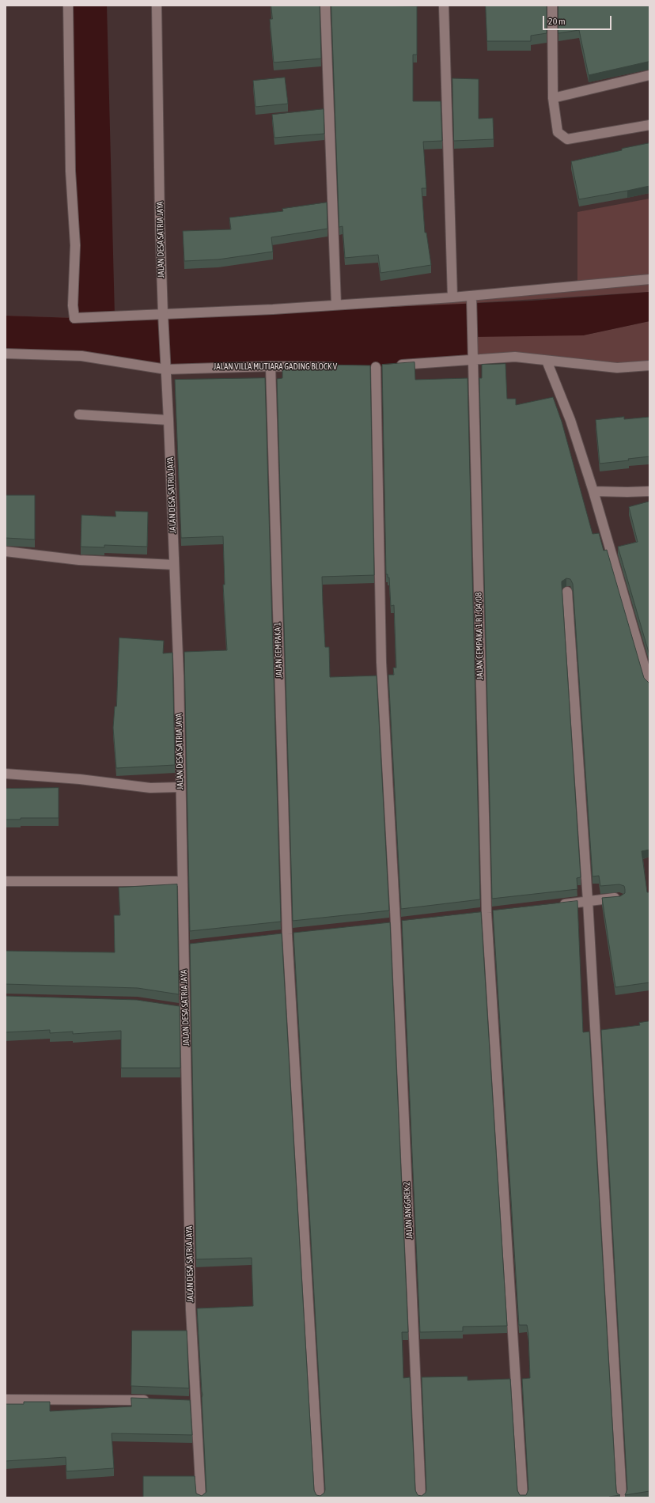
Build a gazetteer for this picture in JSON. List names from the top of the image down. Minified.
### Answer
{"streets":{"street":["JALAN DESA SATRIA JAYA","JALAN VILLA MUTIARA GADING BLOCK V","JALAN CEMPAKA 1 RT. 04/08","JALAN CEMPAKA 1","JALAN ANGGREK 2"]},"crossings":[["JALAN DESA SATRIA JAYA","JALAN VILLA MUTIARA GADING BLOCK V"],["JALAN VILLA MUTIARA GADING BLOCK V","JALAN CEMPAKA 1"]],"scale_bar":"20 m"}
